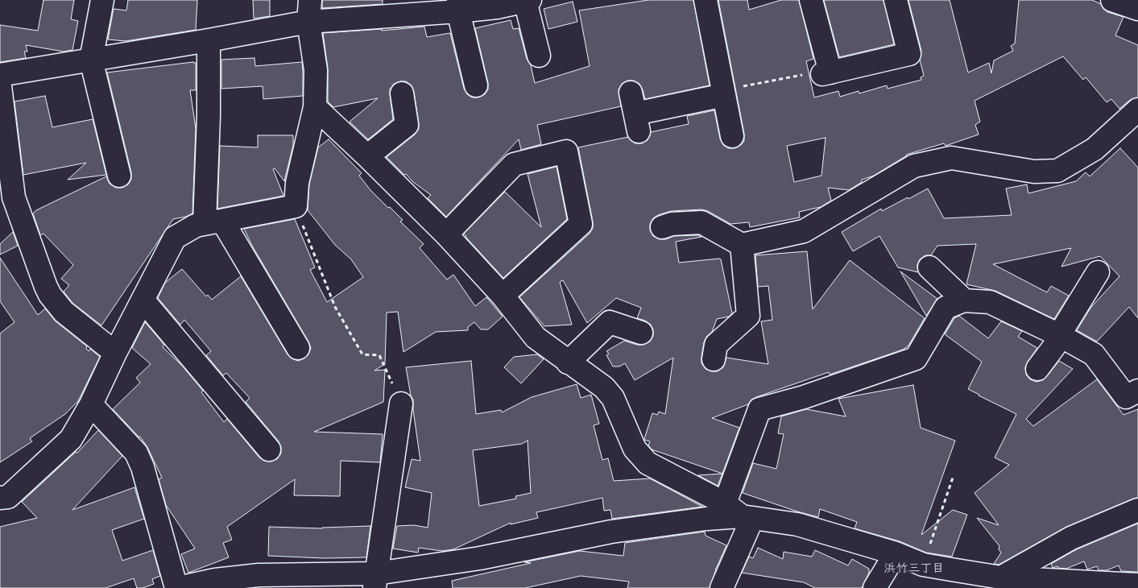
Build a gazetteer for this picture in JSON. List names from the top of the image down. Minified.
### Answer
{"districts":["浜竹三丁目"]}
